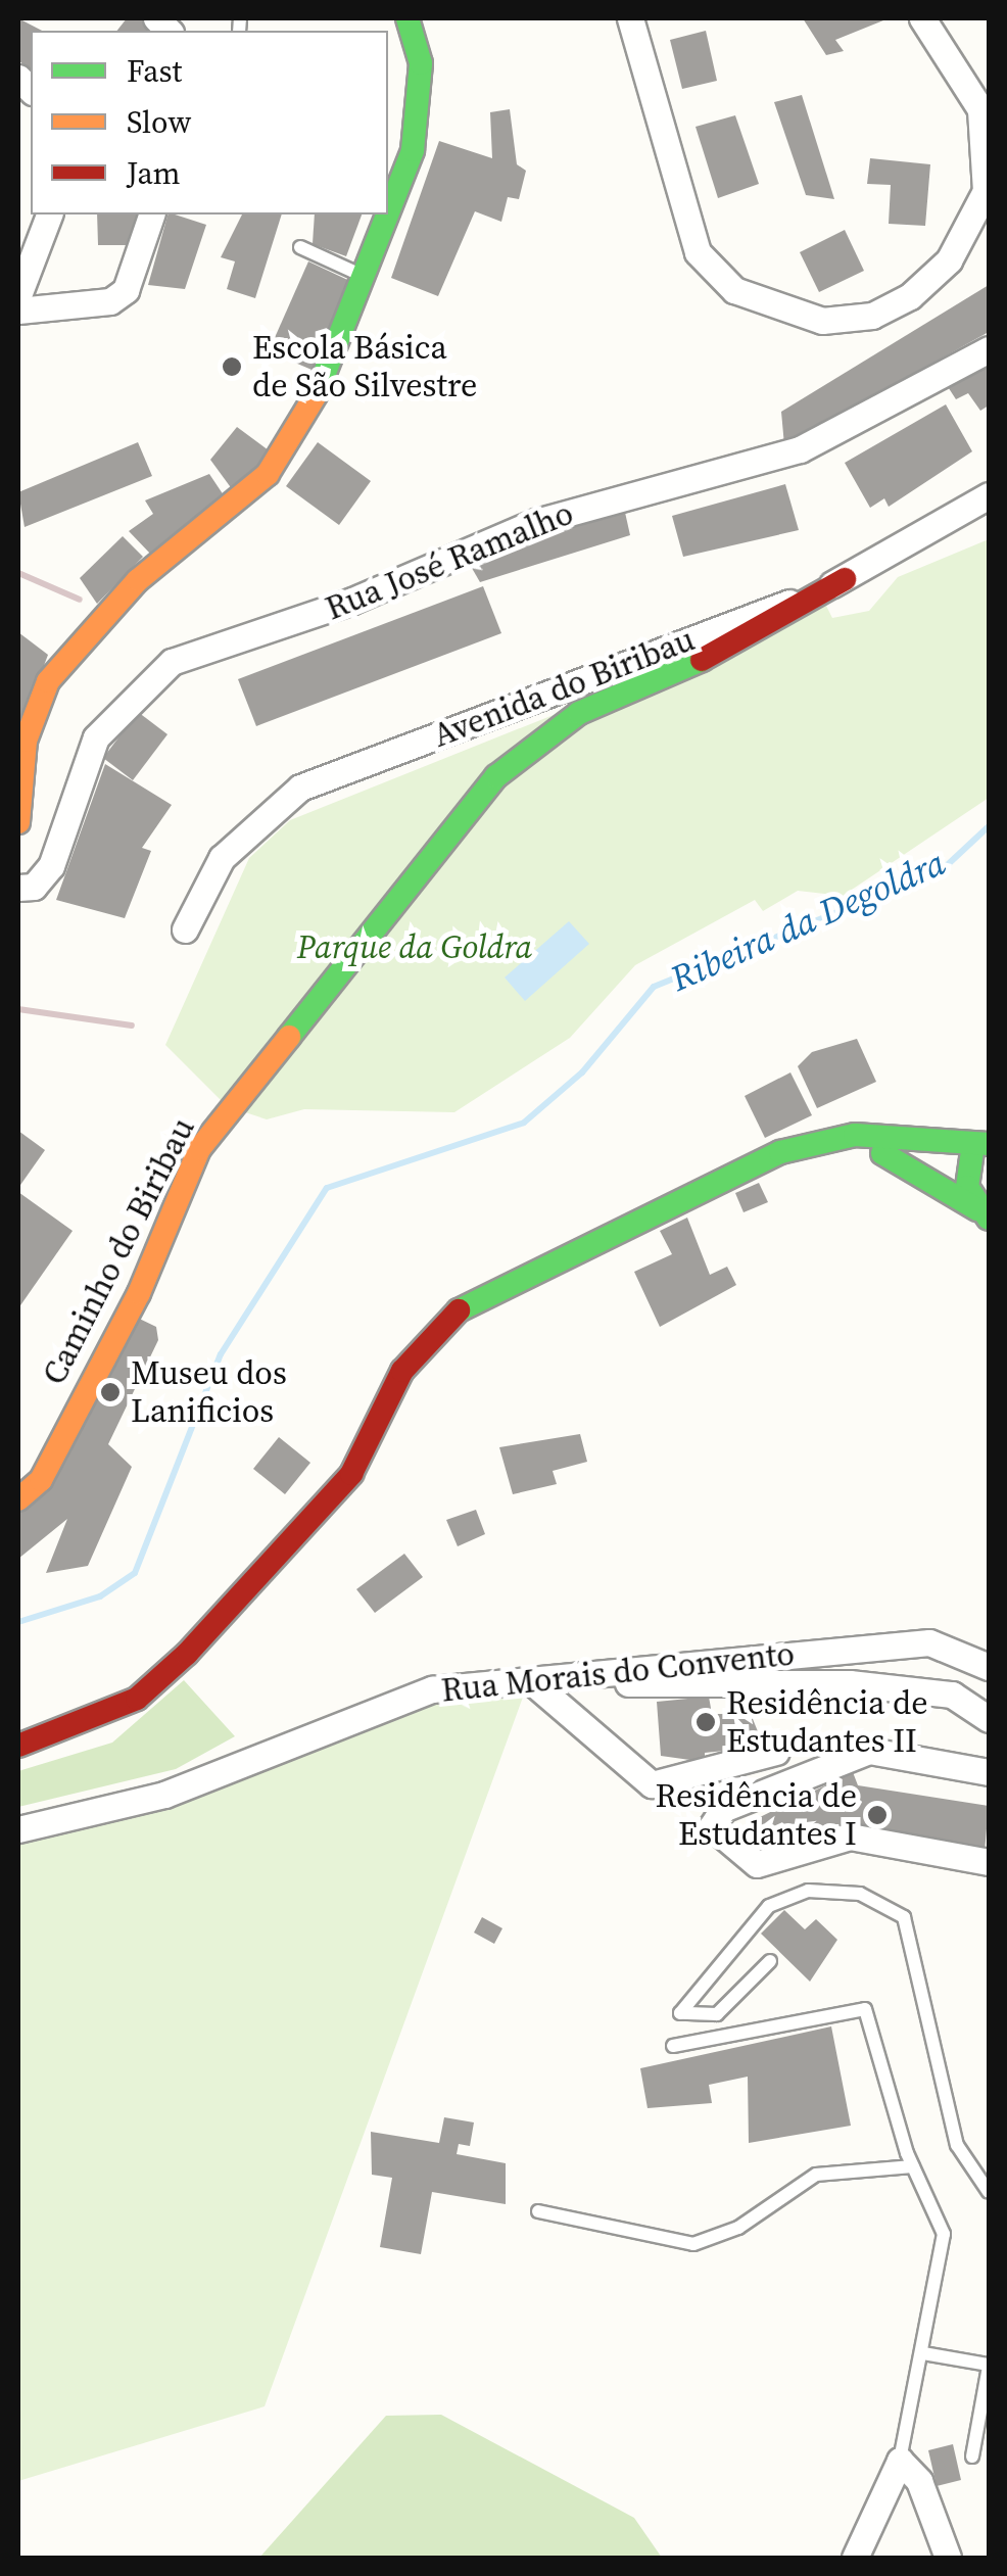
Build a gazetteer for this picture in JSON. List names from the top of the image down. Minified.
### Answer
{"streets":{"main road":["Caminho do Biribau"],"street":["Rua José Ramalho","Avenida do Biribau","Rua Morais do Convento"]},"crossings":[["Avenida do Biribau","Caminho do Biribau"]],"water":["Ribeira da Degoldra"],"parks":["Parque da Goldra"],"places":["Escola Básica de São Silvestre","Museu dos Lanificios","Residência de Estudantes II","Residência de Estudantes I"],"legend":["Fast","Slow","Jam"]}
